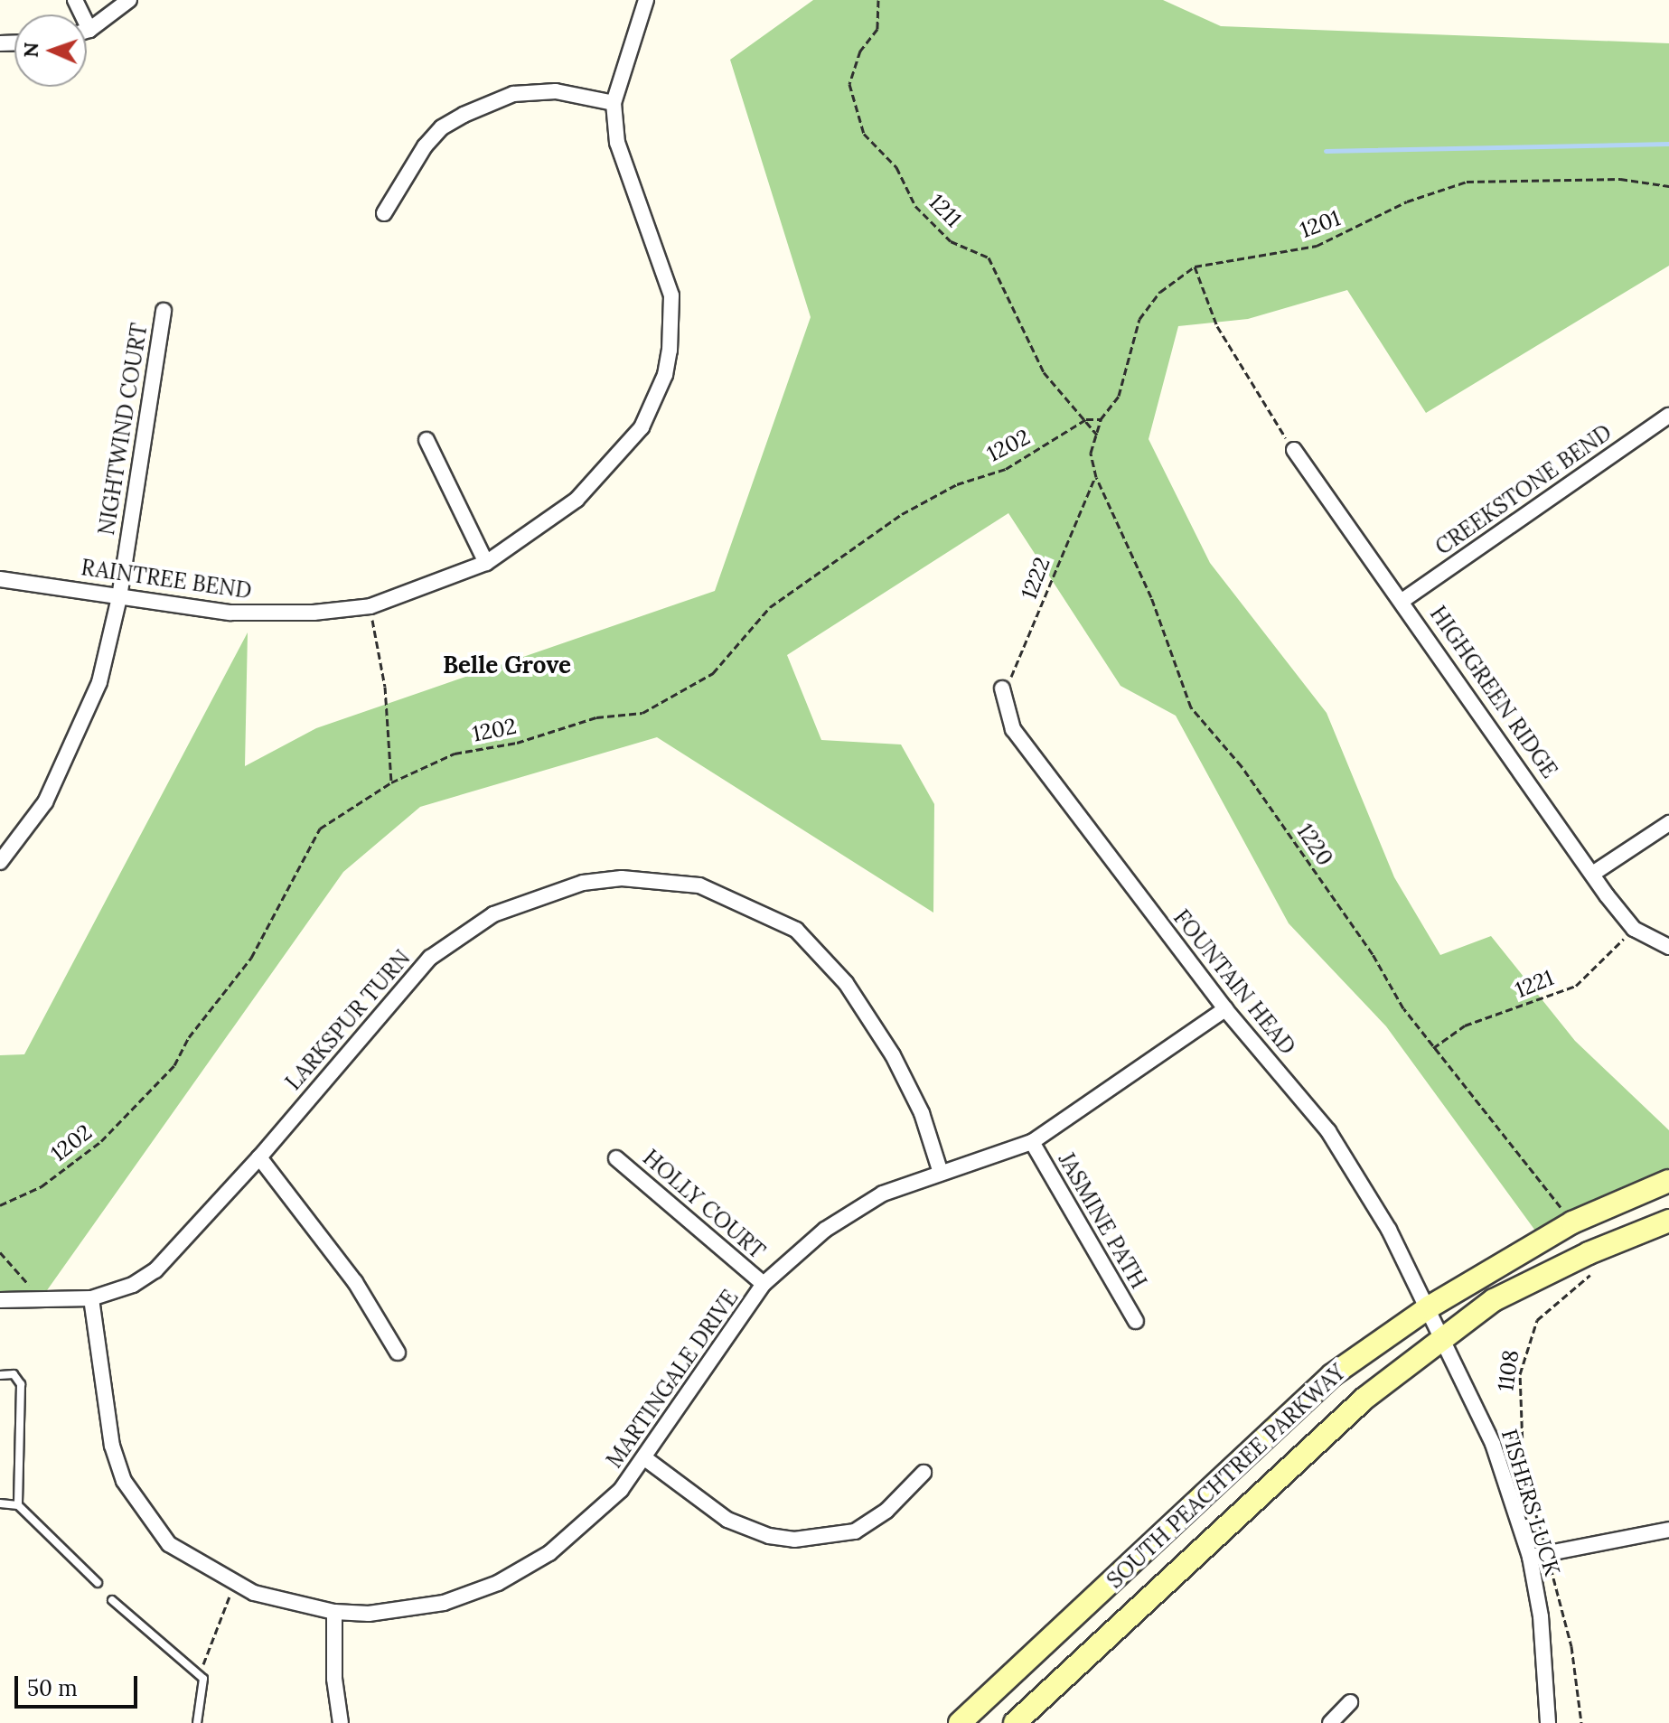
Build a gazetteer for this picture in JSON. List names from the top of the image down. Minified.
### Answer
{"streets":{"main road":["SOUTH PEACHTREE PARKWAY"],"street":["NIGHTWIND COURT","CREEKSTONE BEND","RAINTREE BEND","HIGHGREEN RIDGE","FOUNTAIN HEAD","LARKSPUR TURN","HOLLY COURT","JASMINE PATH","MARTINGALE DRIVE","FISHERS LUCK"],"path":["1211","1201","1202","1222","1220","1221","1108"]},"crossings":[["1211","1201"],["1211","1202"],["1201","1220"],["NIGHTWIND COURT","RAINTREE BEND"],["CREEKSTONE BEND","HIGHGREEN RIDGE"],["1222","1220"],["1222","FOUNTAIN HEAD"],["HIGHGREEN RIDGE","1221"],["1220","1221"],["1220","SOUTH PEACHTREE PARKWAY"],["FOUNTAIN HEAD","MARTINGALE DRIVE"],["FOUNTAIN HEAD","SOUTH PEACHTREE PARKWAY"],["FOUNTAIN HEAD","FISHERS LUCK"],["LARKSPUR TURN","MARTINGALE DRIVE"],["HOLLY COURT","MARTINGALE DRIVE"],["JASMINE PATH","MARTINGALE DRIVE"],["1108","SOUTH PEACHTREE PARKWAY"],["SOUTH PEACHTREE PARKWAY","FISHERS LUCK"]],"districts":["Belle Grove"],"scale_bar":"50 m","north":"left"}
